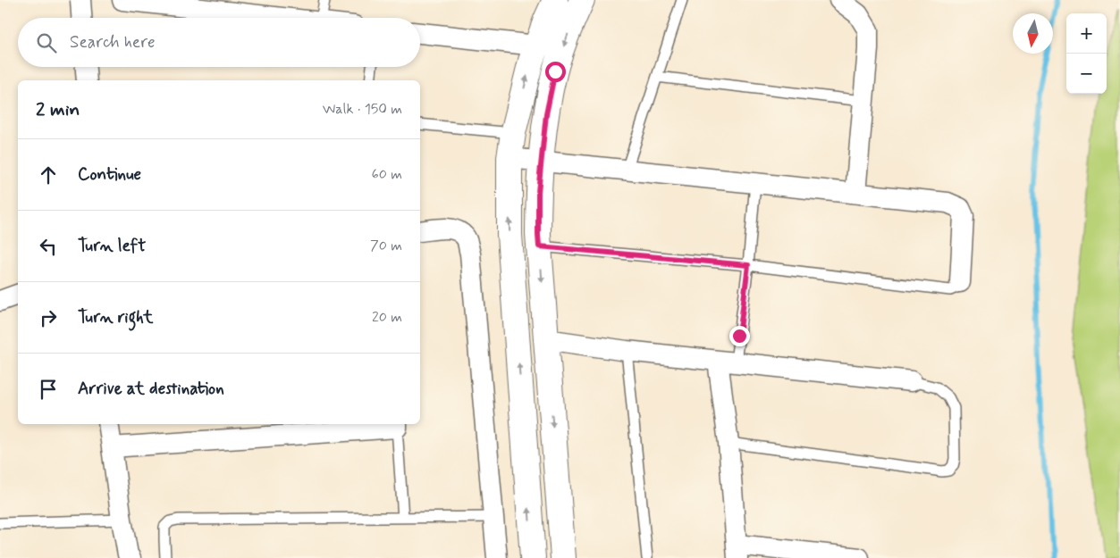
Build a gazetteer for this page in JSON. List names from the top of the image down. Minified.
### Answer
{"north":"bottom","page":{"map_buttons":["+","−"],"search":"Search here","heading":["2 min","Walk · 150 m"],"list":[["Continue","60 m"],["Turn left","70 m"],["Turn right","20 m"],"Arrive at destination"]}}
